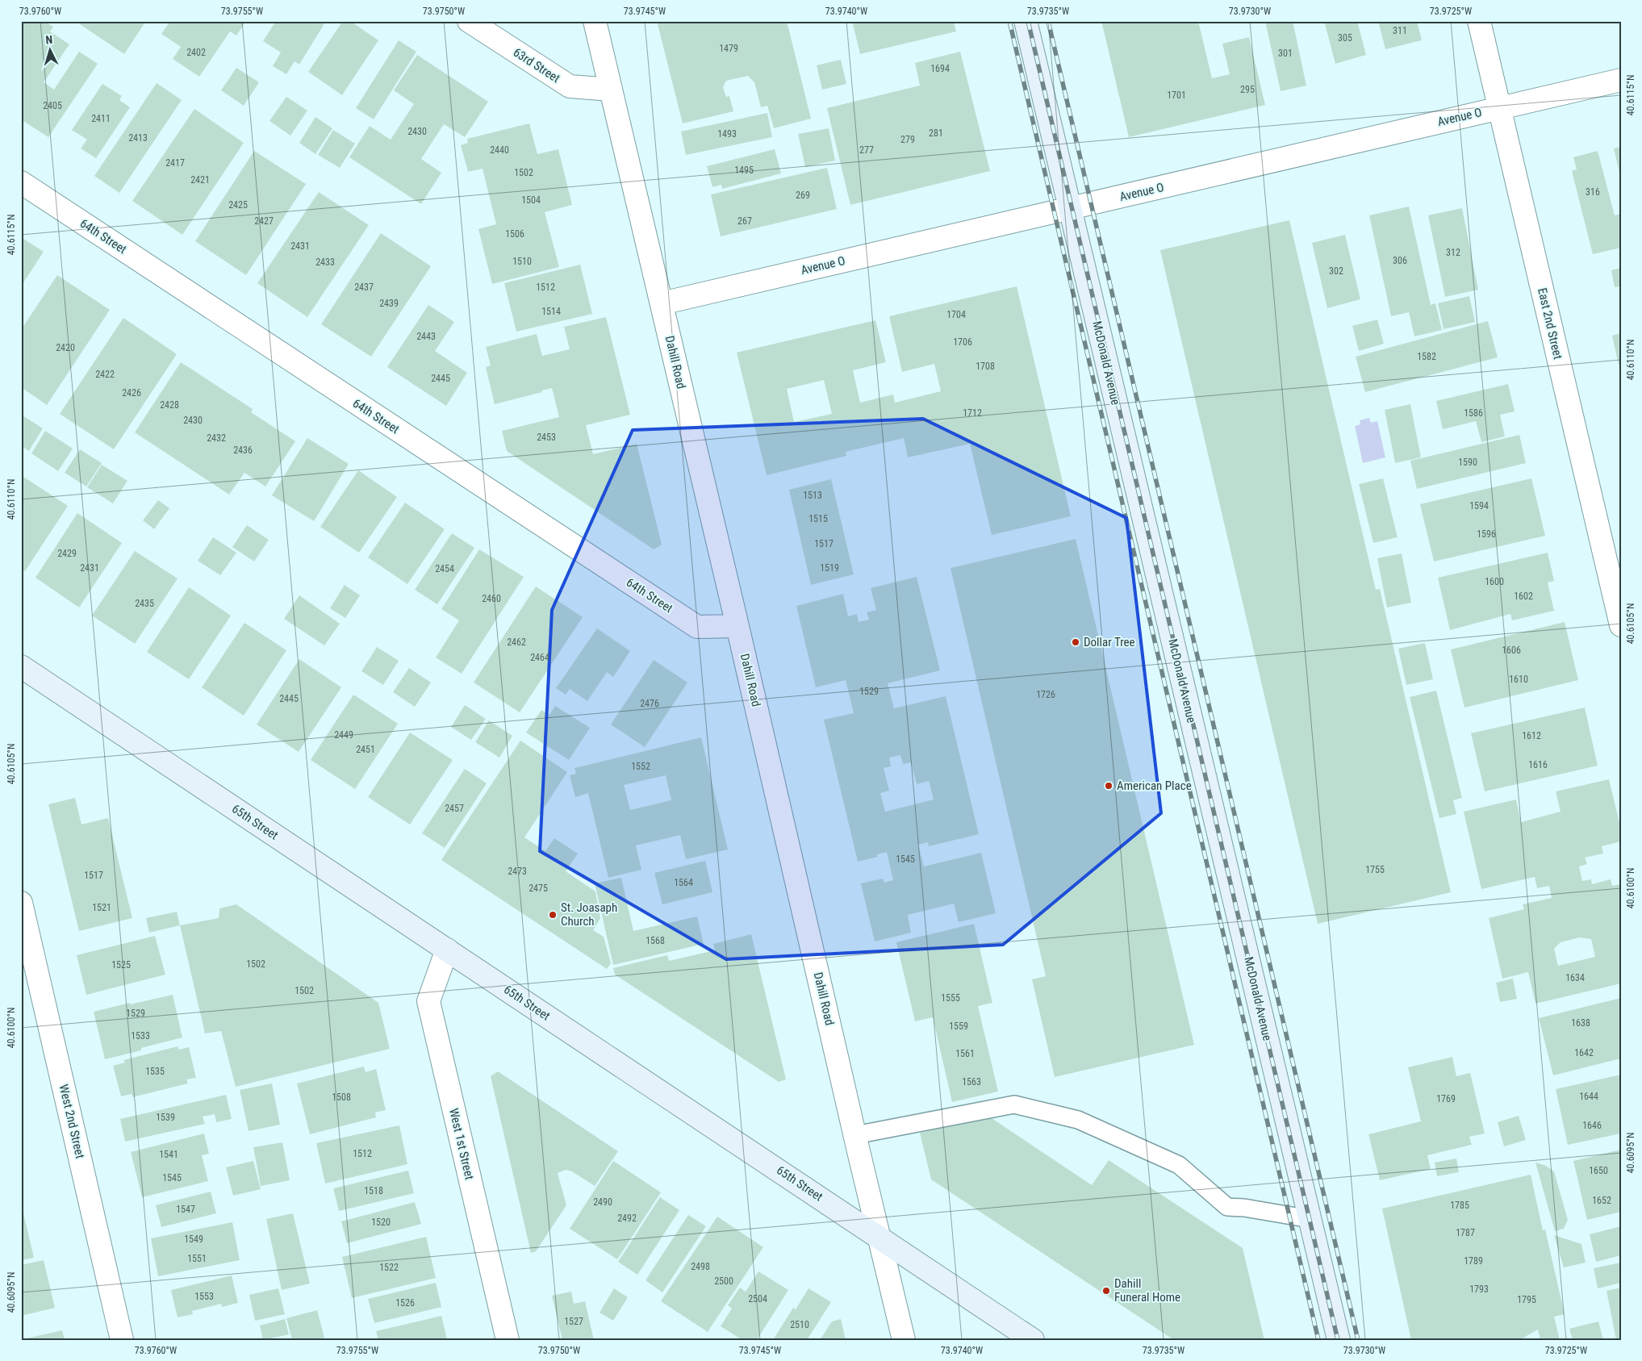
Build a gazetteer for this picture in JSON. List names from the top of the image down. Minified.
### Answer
{"streets":{"main road":["McDonald Avenue","65th Street"],"street":["63rd Street","Avenue O","64th Street","East 2nd Street","Dahill Road","West 2nd Street","West 1st Street"]},"crossings":[["63rd Street","Dahill Road"],["Avenue O","East 2nd Street"],["Avenue O","Dahill Road"],["Avenue O","McDonald Avenue"],["64th Street","Dahill Road"],["Dahill Road","65th Street"],["65th Street","West 1st Street"]],"places":["Dollar Tree","American Place","St. Joasaph Church","Dahill Funeral Home"],"house_numbers":["311","305","1479","2402","301","1694","295","1701","2405","2411","2430","281","1493","2413","279","2440","277","2417","1495","1502","2421","316","269","1504","2425","2427","267","1506","2431","312","306","1510","2433","302","2437","1512","2439","1514","1704","2443","1706","2420","1582","1708","2422","2445","2426","2428","1712","1586","2430","2453","2432","2436","1590","1513","1594","1515","1596","1517","2429","2431","1519","2454","1600","1602","2460","2435","2462","1606","2464","1610","1529","1726","2445","2476","2449","1612","2451","1616","1552","2457","1545","1755","2473","1517","1564","2475","1521","1568","1502","1525","1634","1502","1555","1529","1638","1559","1533","1642","1561","1535","1563","1644","1508","1769","1539","1646","1512","1541","1650","1545","1518","1652","2490","1785","1547","2492","1520","1787","1549","1551","1789","2498","1522","2500","1793","1553","2504","1795","1526","1527","2510"],"north":"top","coordinates":["73.9760°W","73.9755°W","73.9750°W","73.9745°W","73.9740°W","73.9735°W","73.9730°W","73.9725°W","40.6115°N","40.6110°N","40.6105°N","40.6100°N","40.6095°N"]}
